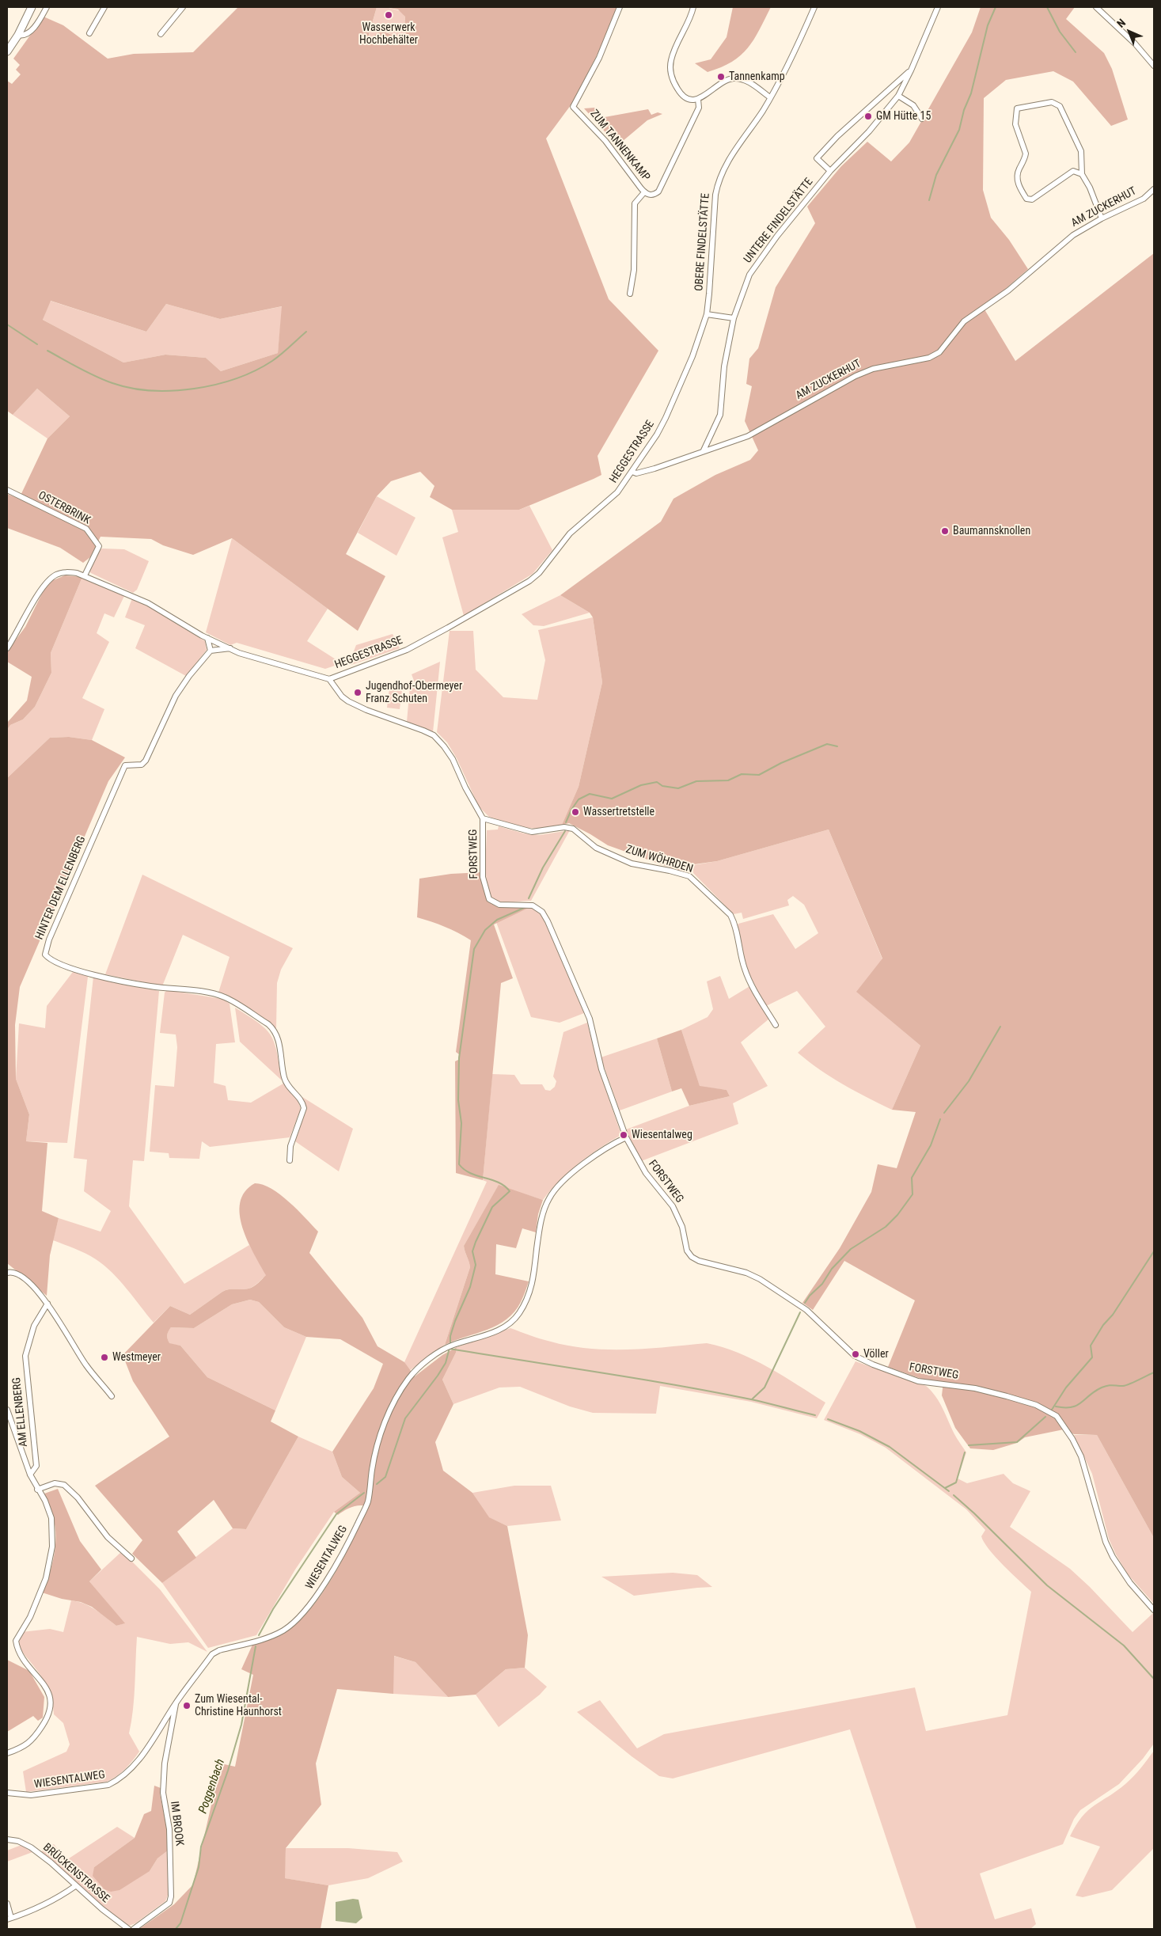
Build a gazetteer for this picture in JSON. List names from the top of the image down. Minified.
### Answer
{"streets":{"street":["ZUM TANNENKAMP","AM ZUCKERHUT","UNTERE FINDELSTÄTTE","OBERE FINDELSTÄTTE","HEGGESTRASSE","OSTERBRINK","FORSTWEG","ZUM WÖHRDEN","HINTER DEM ELLENBERG","AM ELLENBERG","WIESENTALWEG","IM BROOK","BRÜCKENSTRASSE"]},"crossings":[["AM ZUCKERHUT","UNTERE FINDELSTÄTTE"],["AM ZUCKERHUT","HEGGESTRASSE"],["OBERE FINDELSTÄTTE","HEGGESTRASSE"],["HEGGESTRASSE","OSTERBRINK"],["HEGGESTRASSE","FORSTWEG"],["FORSTWEG","ZUM WÖHRDEN"],["FORSTWEG","WIESENTALWEG"],["WIESENTALWEG","IM BROOK"]],"water":["Poggenbach"],"places":["Wasserwerk Hochbehälter","Tannenkamp","GM Hütte 15","Baumannsknollen","Jugendhof-Obermeyer Franz Schuten","Wassertretstelle","Wiesentalweg","Völler","Westmeyer","Zum Wiesental- Christine Haunhorst"],"north":"top left"}
